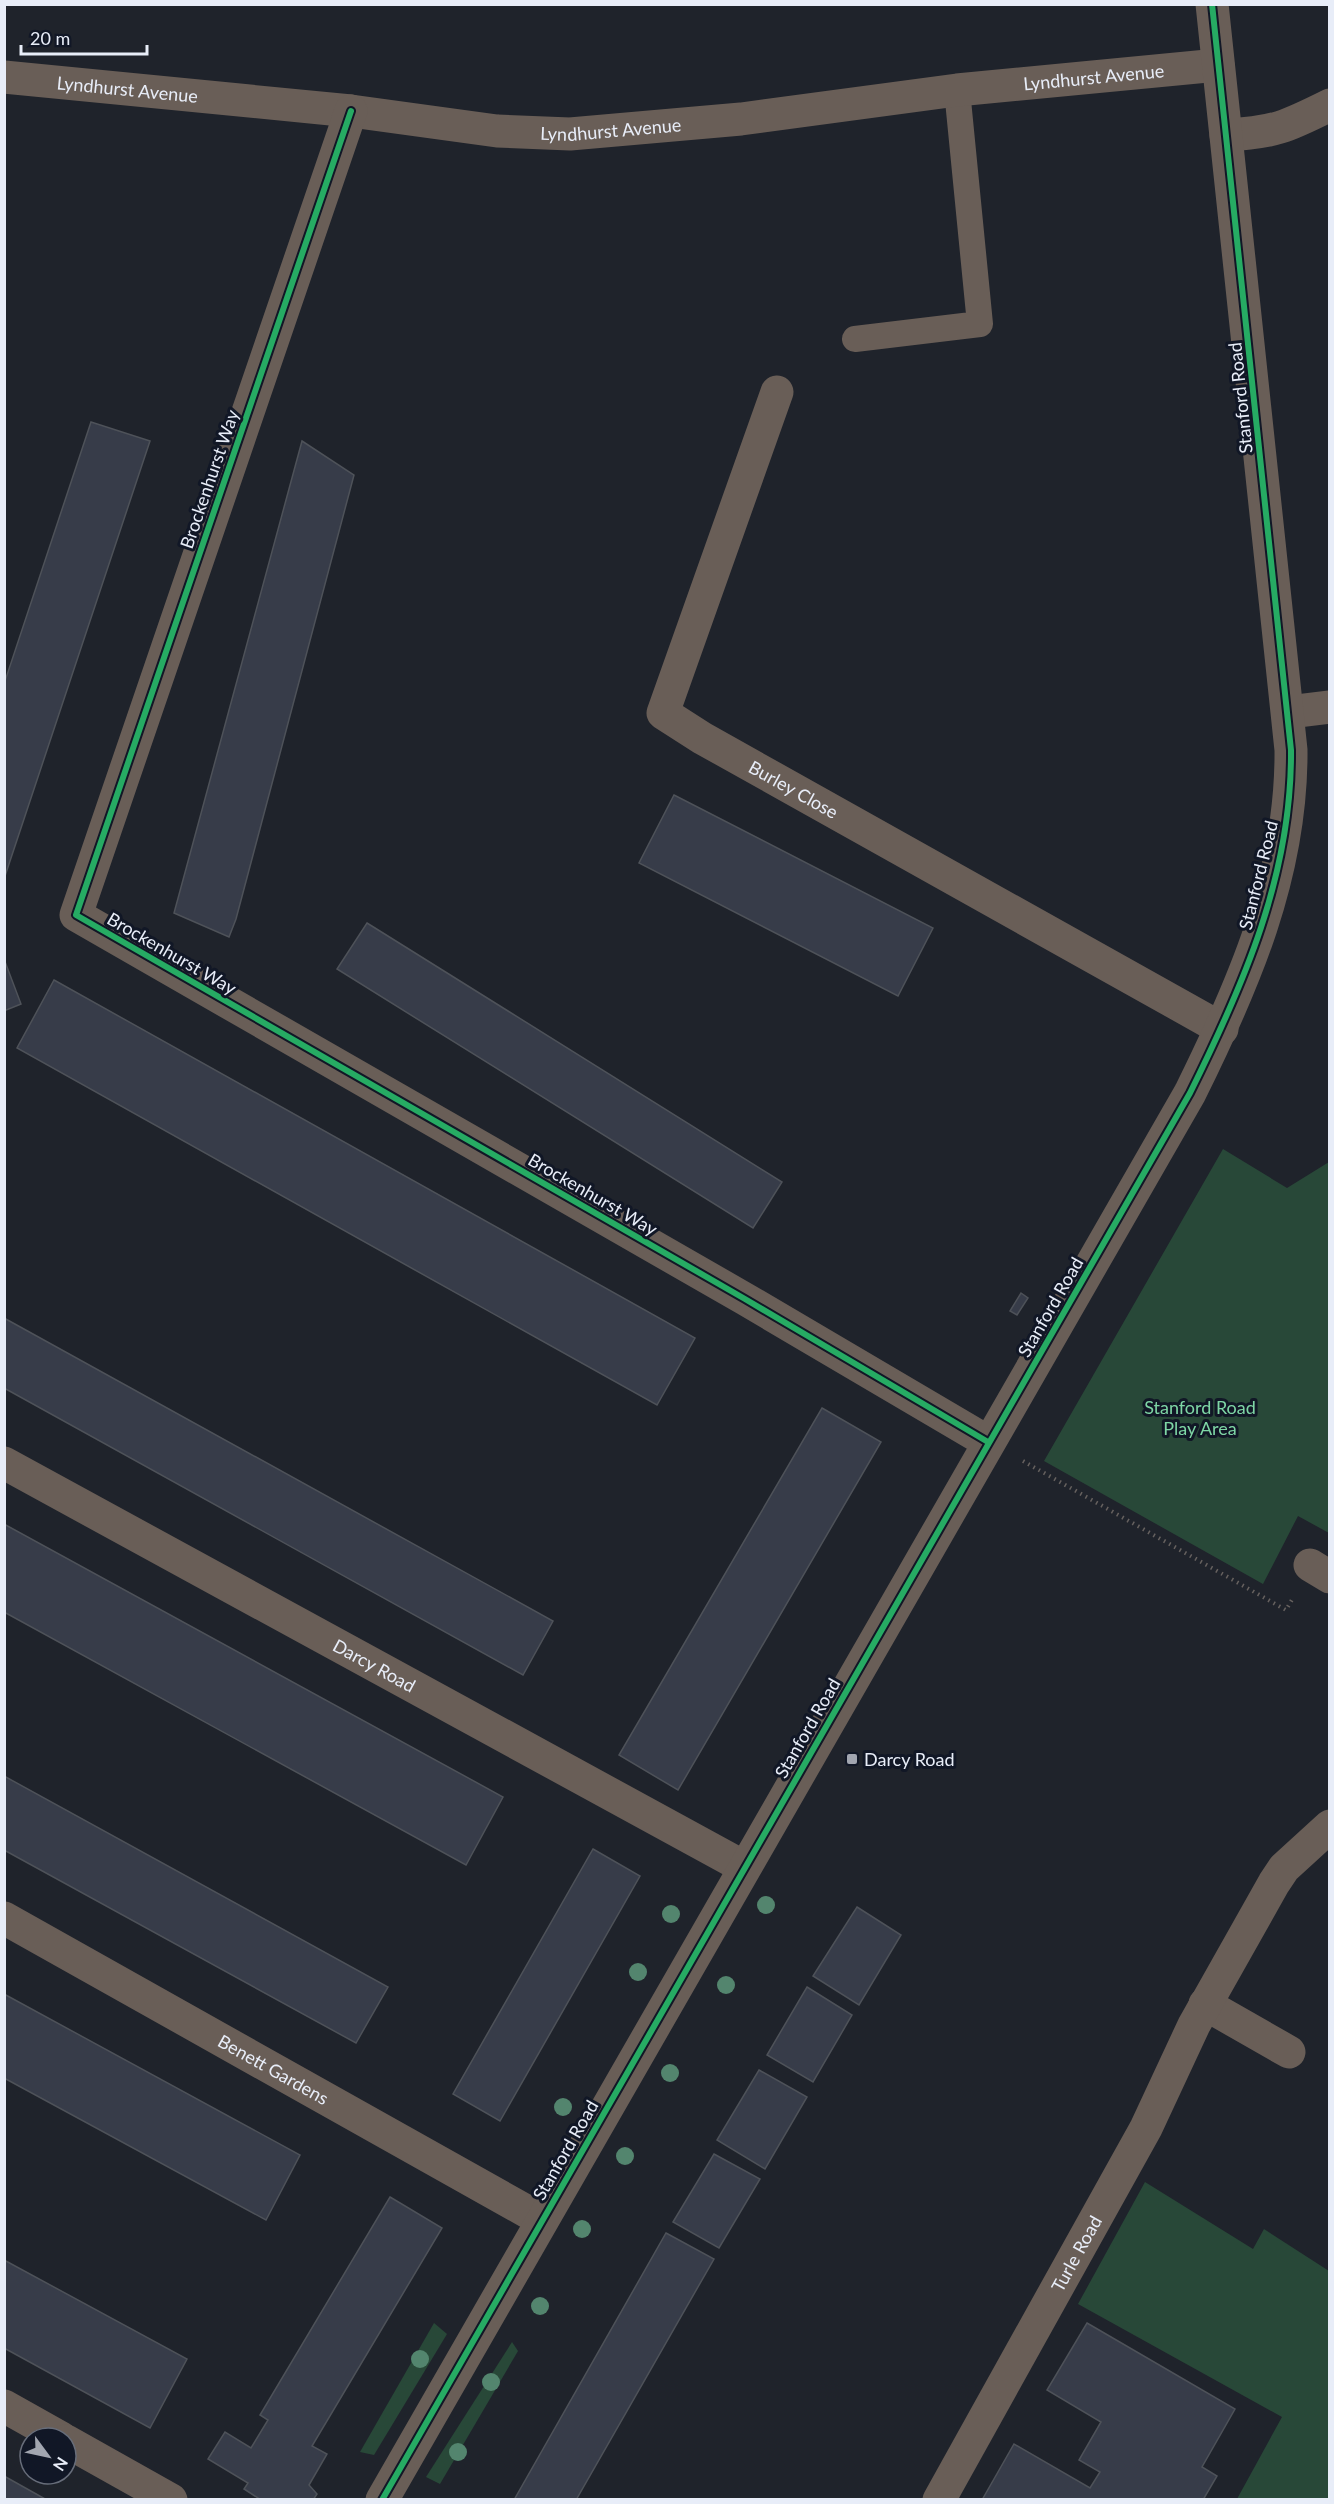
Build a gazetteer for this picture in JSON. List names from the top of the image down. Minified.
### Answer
{"streets":{"street":["Lyndhurst Avenue","Stanford Road","Brockenhurst Way","Burley Close","Darcy Road","Benett Gardens","Turle Road"]},"crossings":[["Lyndhurst Avenue","Stanford Road"],["Lyndhurst Avenue","Brockenhurst Way"],["Stanford Road","Brockenhurst Way"],["Stanford Road","Burley Close"],["Stanford Road","Darcy Road"],["Stanford Road","Benett Gardens"]],"parks":["Stanford Road Play Area"],"places":{"transit":["Darcy Road"]},"scale_bar":"20 m","north":"bottom right"}
